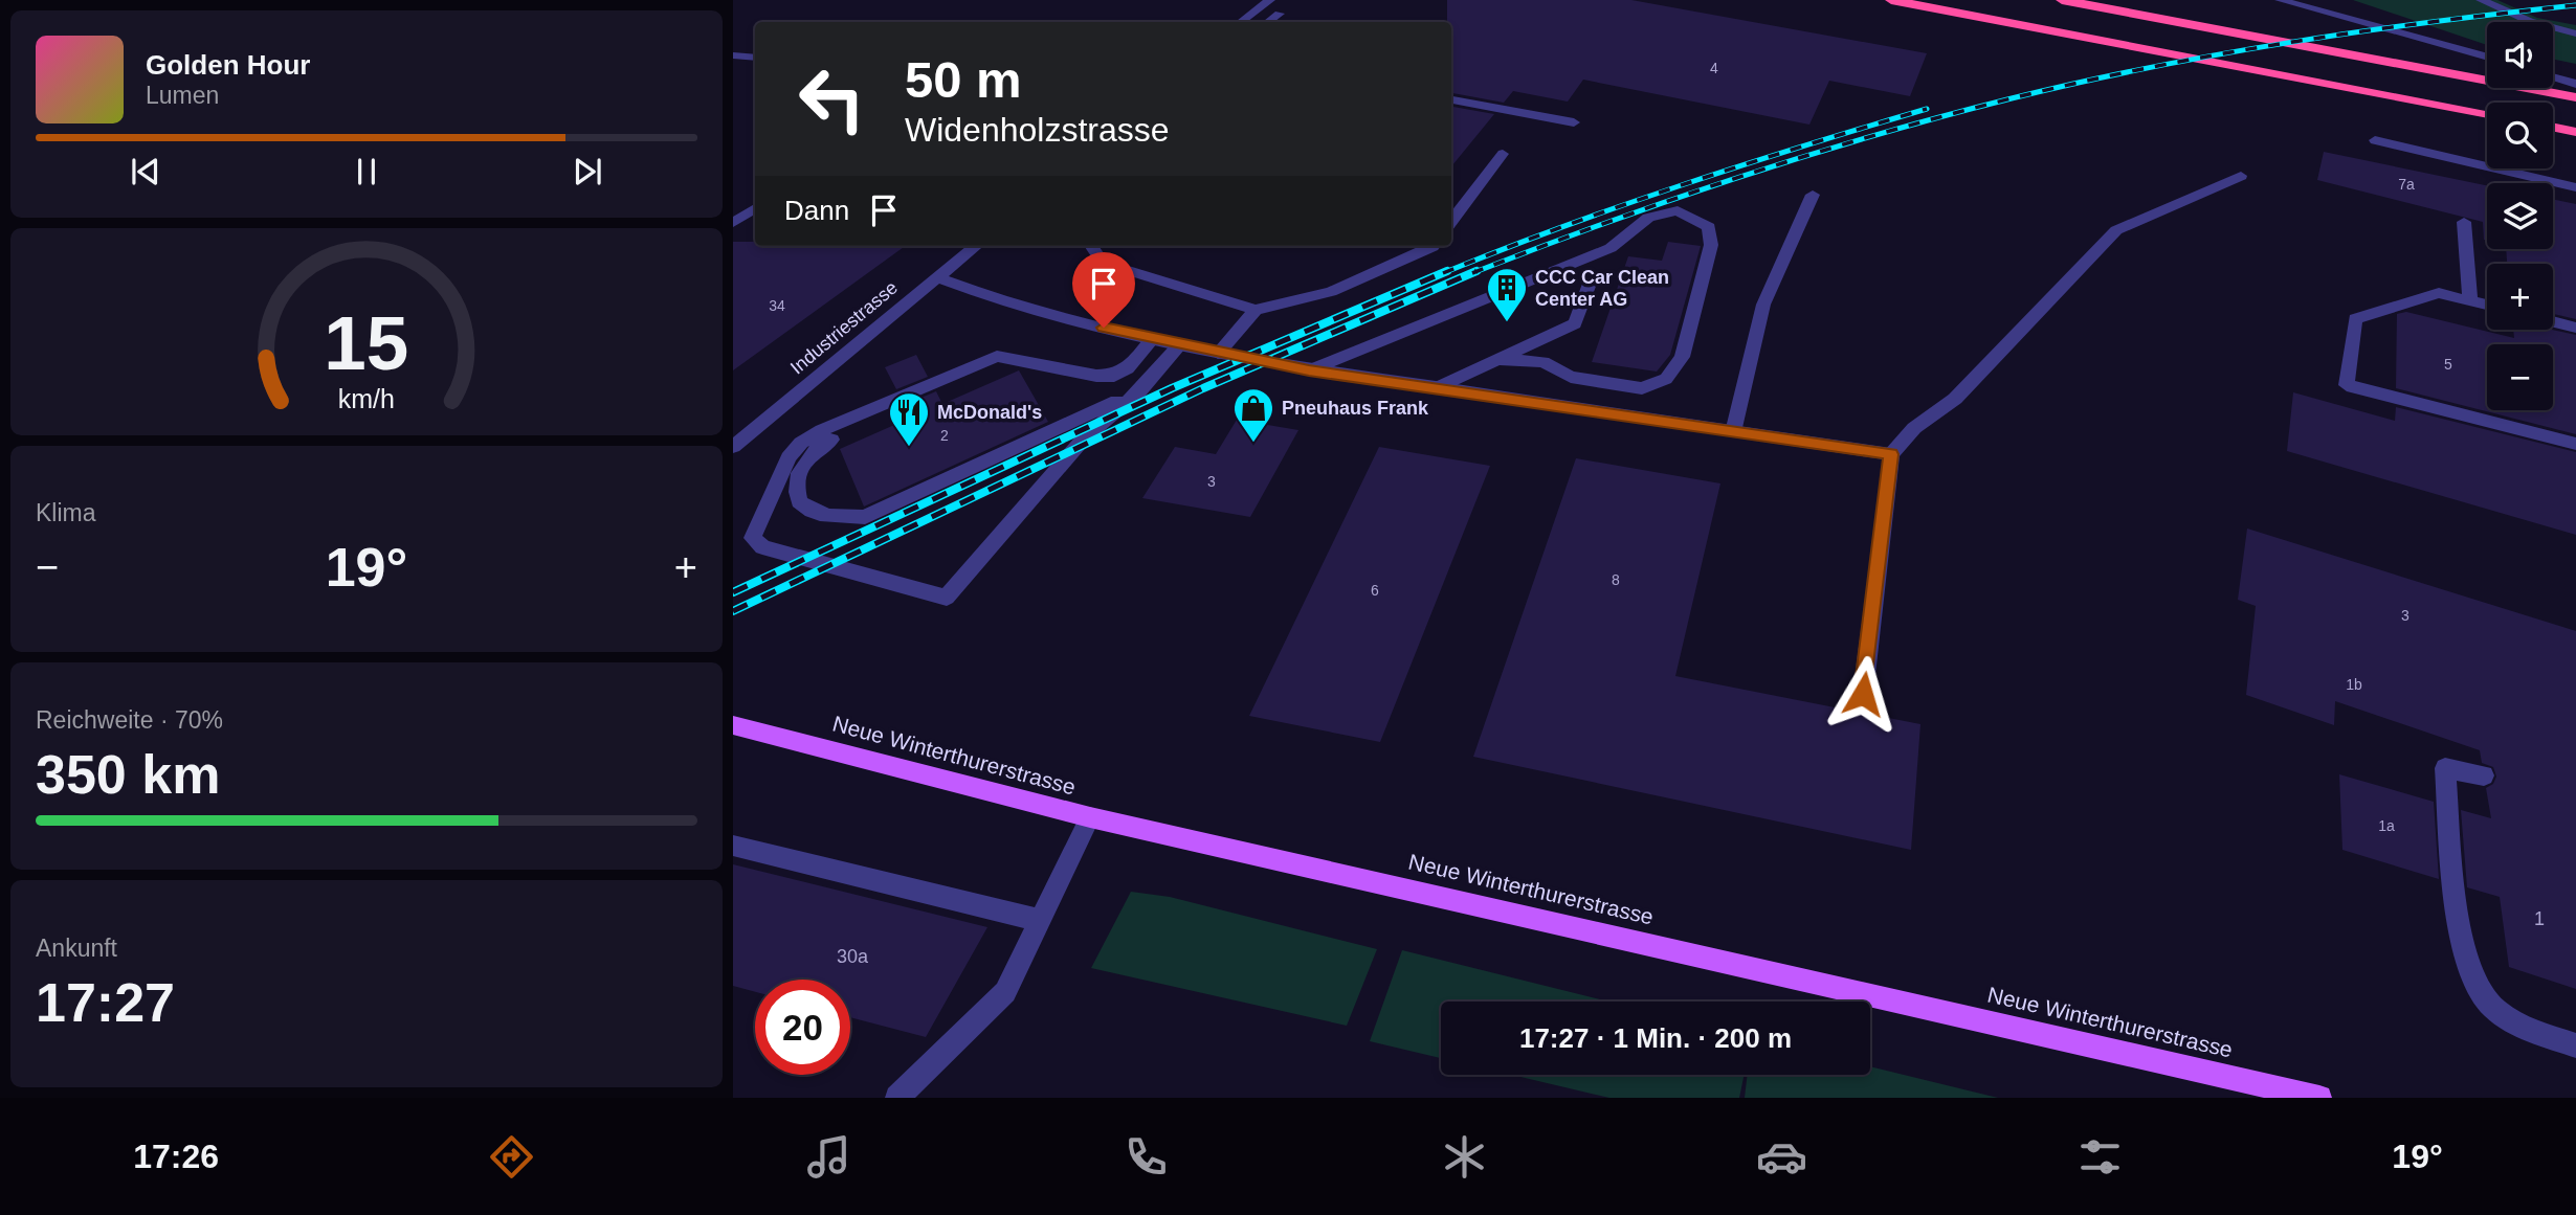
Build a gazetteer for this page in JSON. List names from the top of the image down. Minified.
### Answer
{"streets":{"main road":["Neue Winterthurerstrasse"],"street":["Industriestrasse"]},"places":{"building":["CCC Car Clean Center AG"],"shop":["Pneuhaus Frank"],"restaurant":["McDonald's"]},"house_numbers":["4","7a","34","5","2","3","8","6","3","1b","1a","1","30a"],"page":{"map_buttons":["+","−"],"turn":["50 m","Widenholzstrasse"],"song":["Golden Hour","Lumen"],"then":"Dann","tile":["Klima",["Reichweite · 70%","350 km"],["Ankunft","17:27"]],"heat":["−","19°","+"],"limit":"20","trip":"17:27 · 1 Min. · 200 m","tabs":["17:26","19°"],"gauge":["15","km/h"]}}
